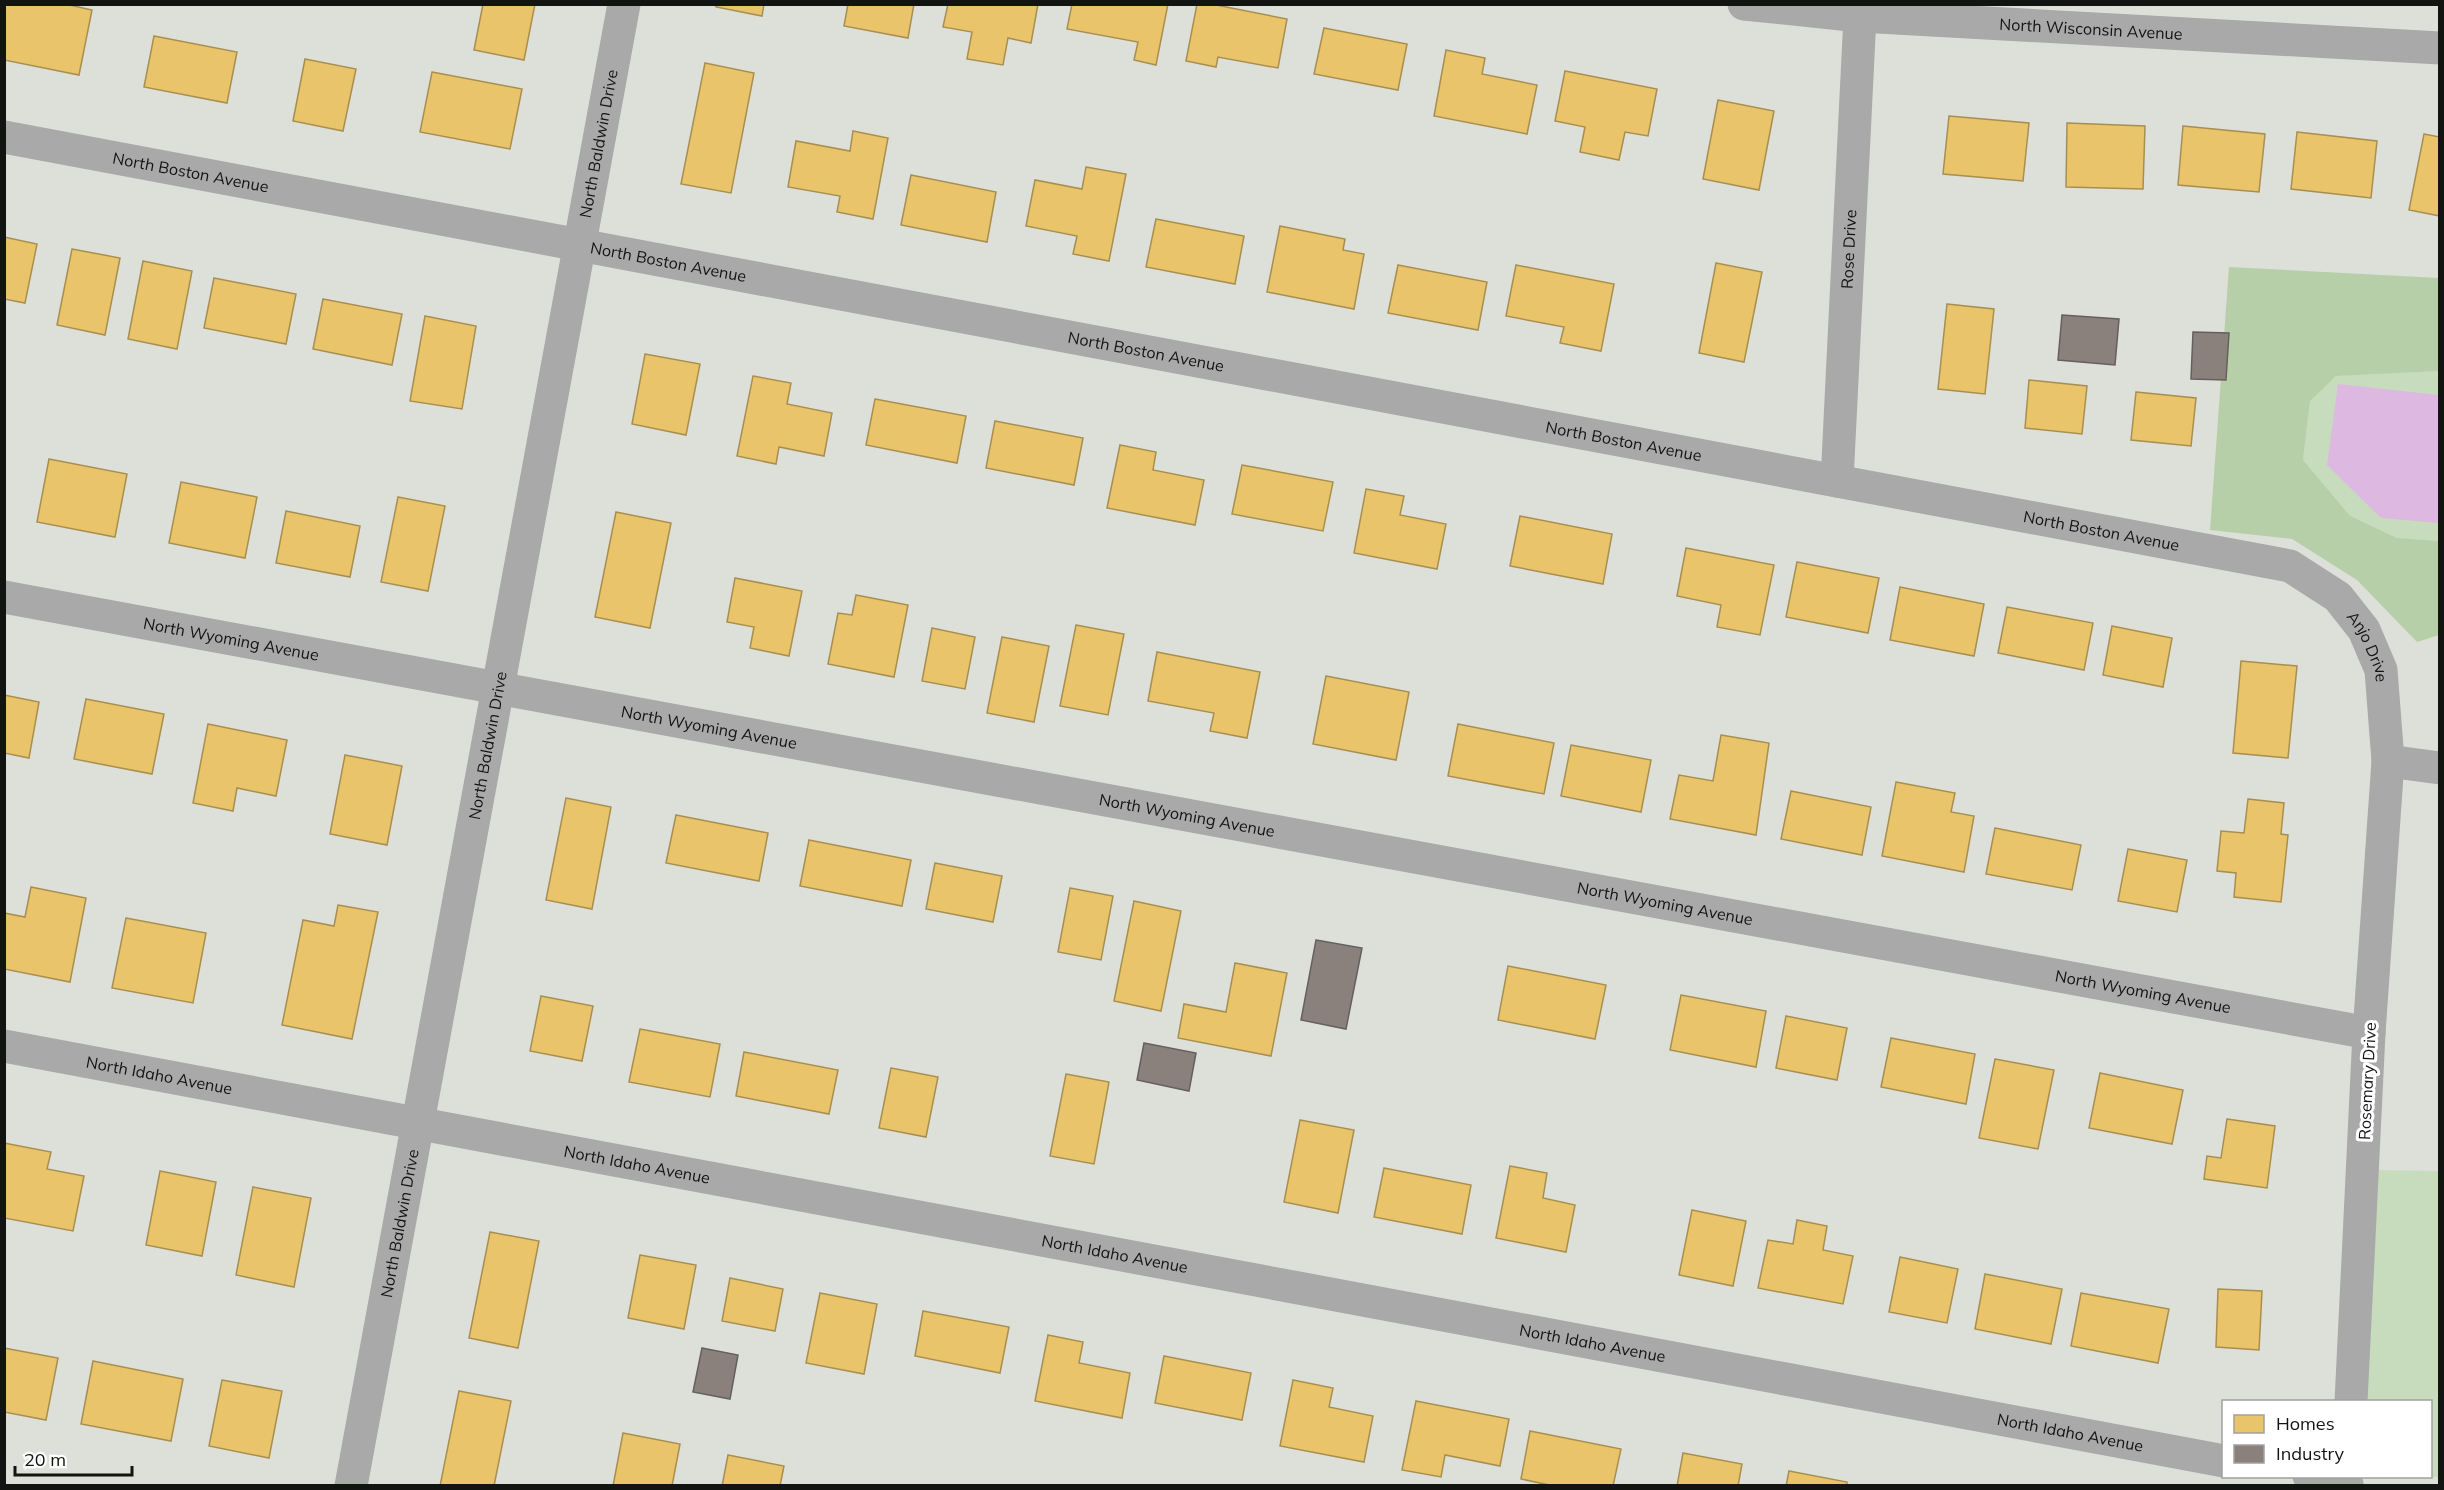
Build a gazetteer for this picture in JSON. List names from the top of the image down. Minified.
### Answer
{"streets":{"street":["North Wisconsin Avenue","North Baldwin Drive","North Boston Avenue","Rose Drive","North Wyoming Avenue","Anjo Drive","North Idaho Avenue","Rosemary Drive"]},"crossings":[["North Wisconsin Avenue","Rose Drive"],["North Baldwin Drive","North Boston Avenue"],["North Baldwin Drive","North Wyoming Avenue"],["North Baldwin Drive","North Idaho Avenue"],["North Boston Avenue","Rose Drive"],["North Boston Avenue","Anjo Drive"],["North Wyoming Avenue","Rosemary Drive"],["Anjo Drive","Rosemary Drive"]],"legend":["Homes","Industry"],"scale_bar":"20 m"}
